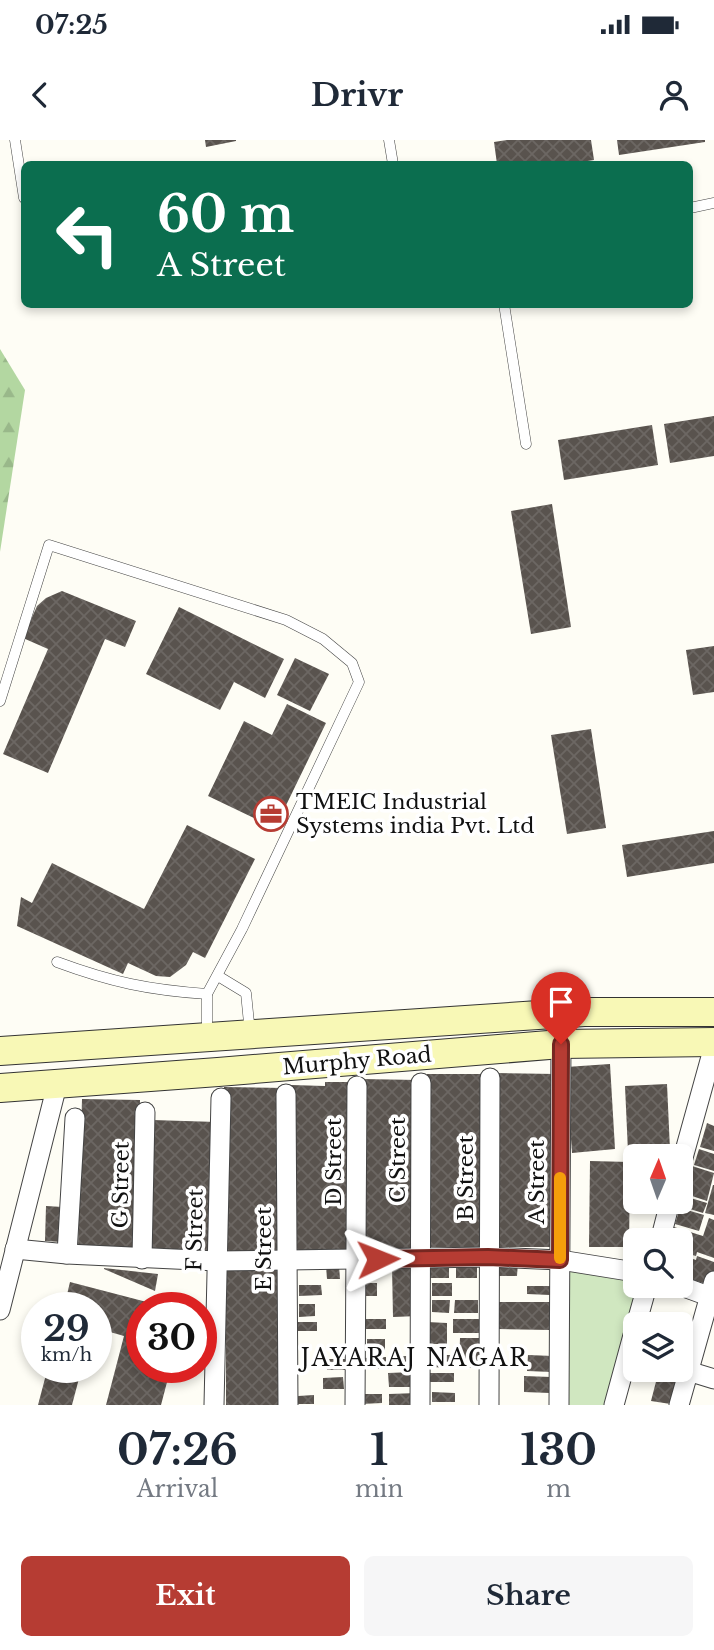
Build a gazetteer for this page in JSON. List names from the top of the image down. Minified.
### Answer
{"streets":{"main road":["Murphy Road"],"street":["C Street","D Street","B Street","A Street","G Street","F Street","E Street"]},"crossings":[["Murphy Road","A Street"]],"districts":["JAYARAJ NAGAR"],"places":{"office":["TMEIC Industrial Systems india Pvt. Ltd"]},"north":"top","page":{"status":"07:25","header":"Drivr","turn":["60 m","A Street"],"speed":"29 km/h","limit":"30","eta":["07:26","Arrival","1","min","130","m"],"buttons":["Exit","Share"]}}
